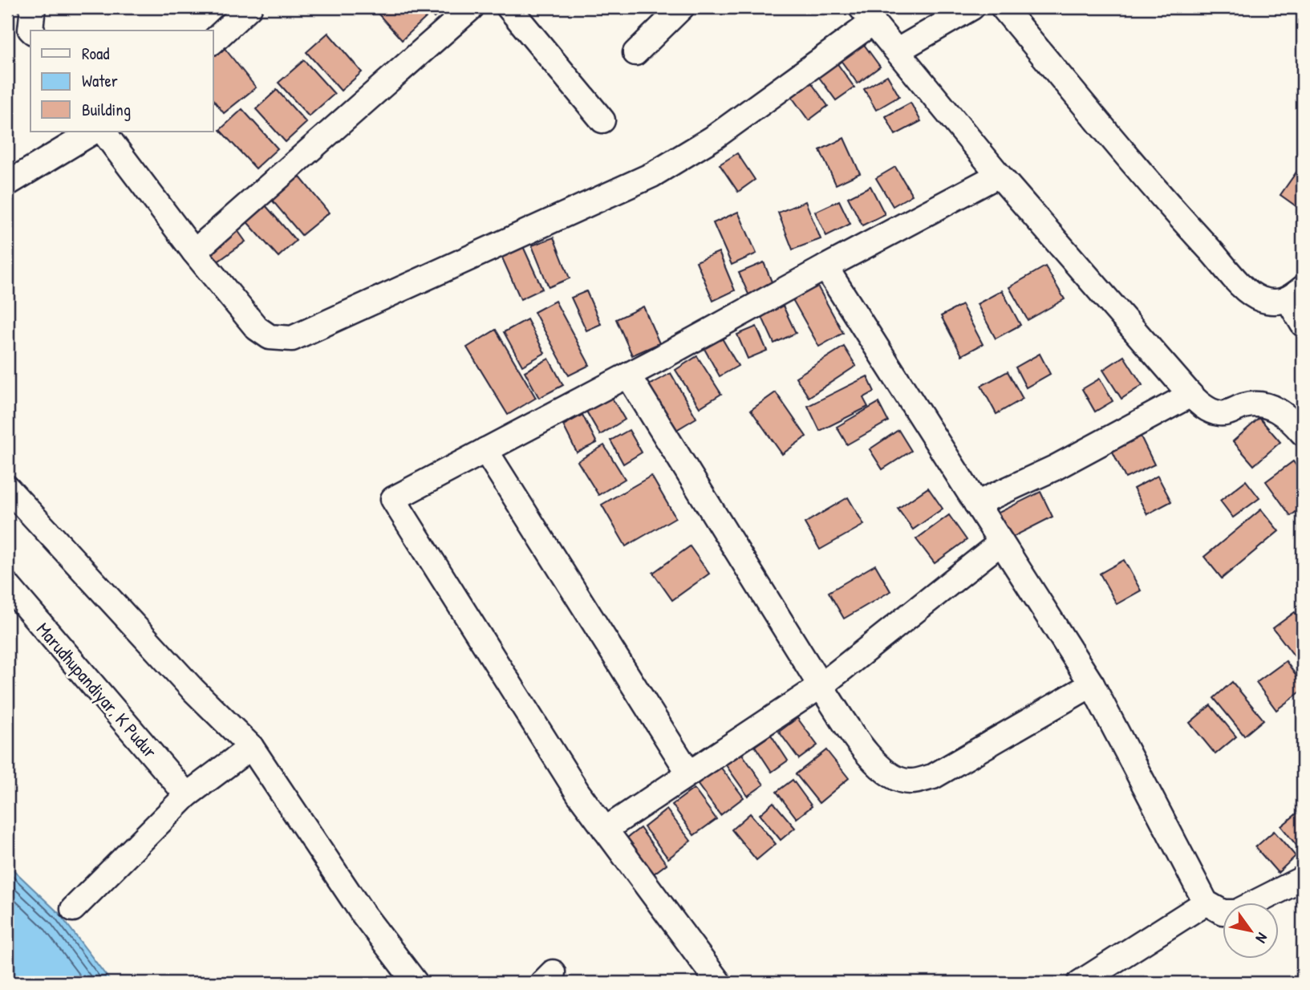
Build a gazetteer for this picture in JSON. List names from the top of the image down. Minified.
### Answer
{"streets":{"street":["Marudhupandiyar, K Pudur"]},"legend":["Road","Water","Building"],"north":"bottom right"}
